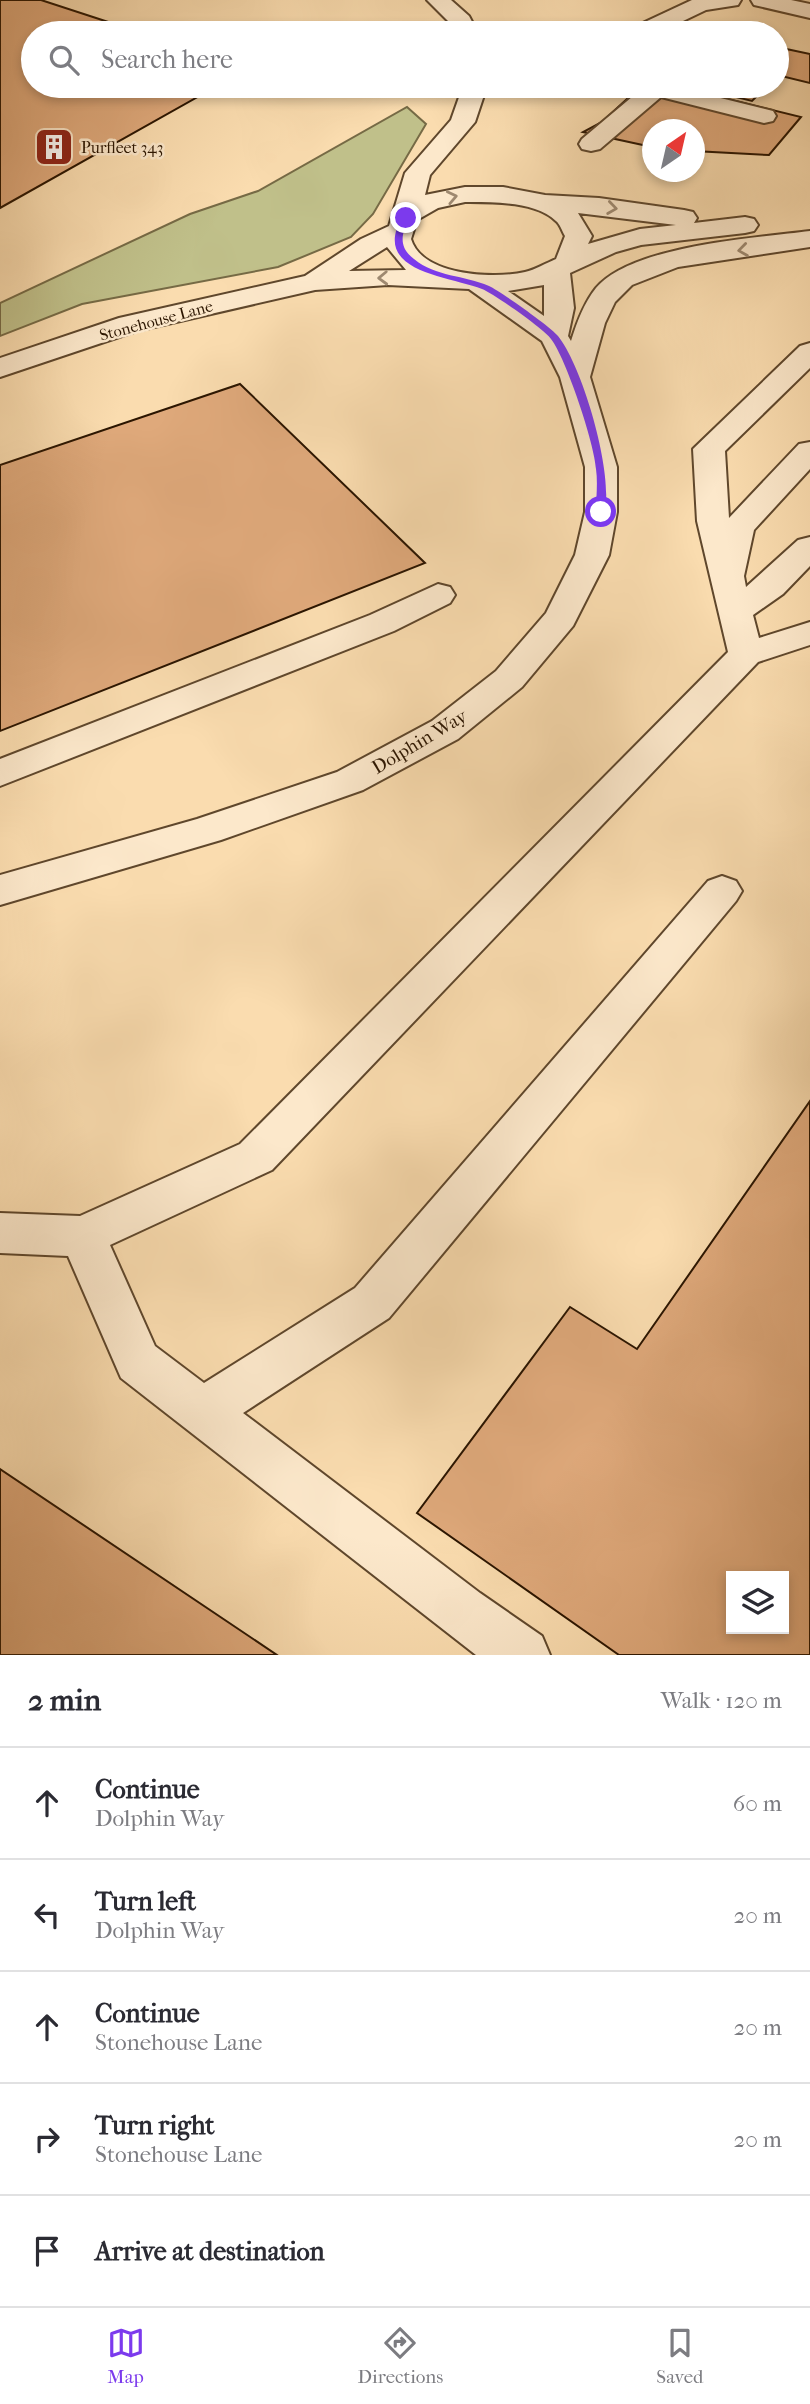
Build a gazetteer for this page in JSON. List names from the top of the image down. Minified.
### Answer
{"streets":{"street":["Stonehouse Lane","Dolphin Way"]},"crossings":[["Stonehouse Lane","Dolphin Way"]],"places":{"building":["Purfleet 343"]},"north":"top right","page":{"search":"Search here","heading":["2 min","Walk · 120 m"],"list":[["Continue","Dolphin Way","60 m"],["Turn left","Dolphin Way","20 m"],["Continue","Stonehouse Lane","20 m"],["Turn right","Stonehouse Lane","20 m"],"Arrive at destination"],"nav":["Map","Directions","Saved"]}}
